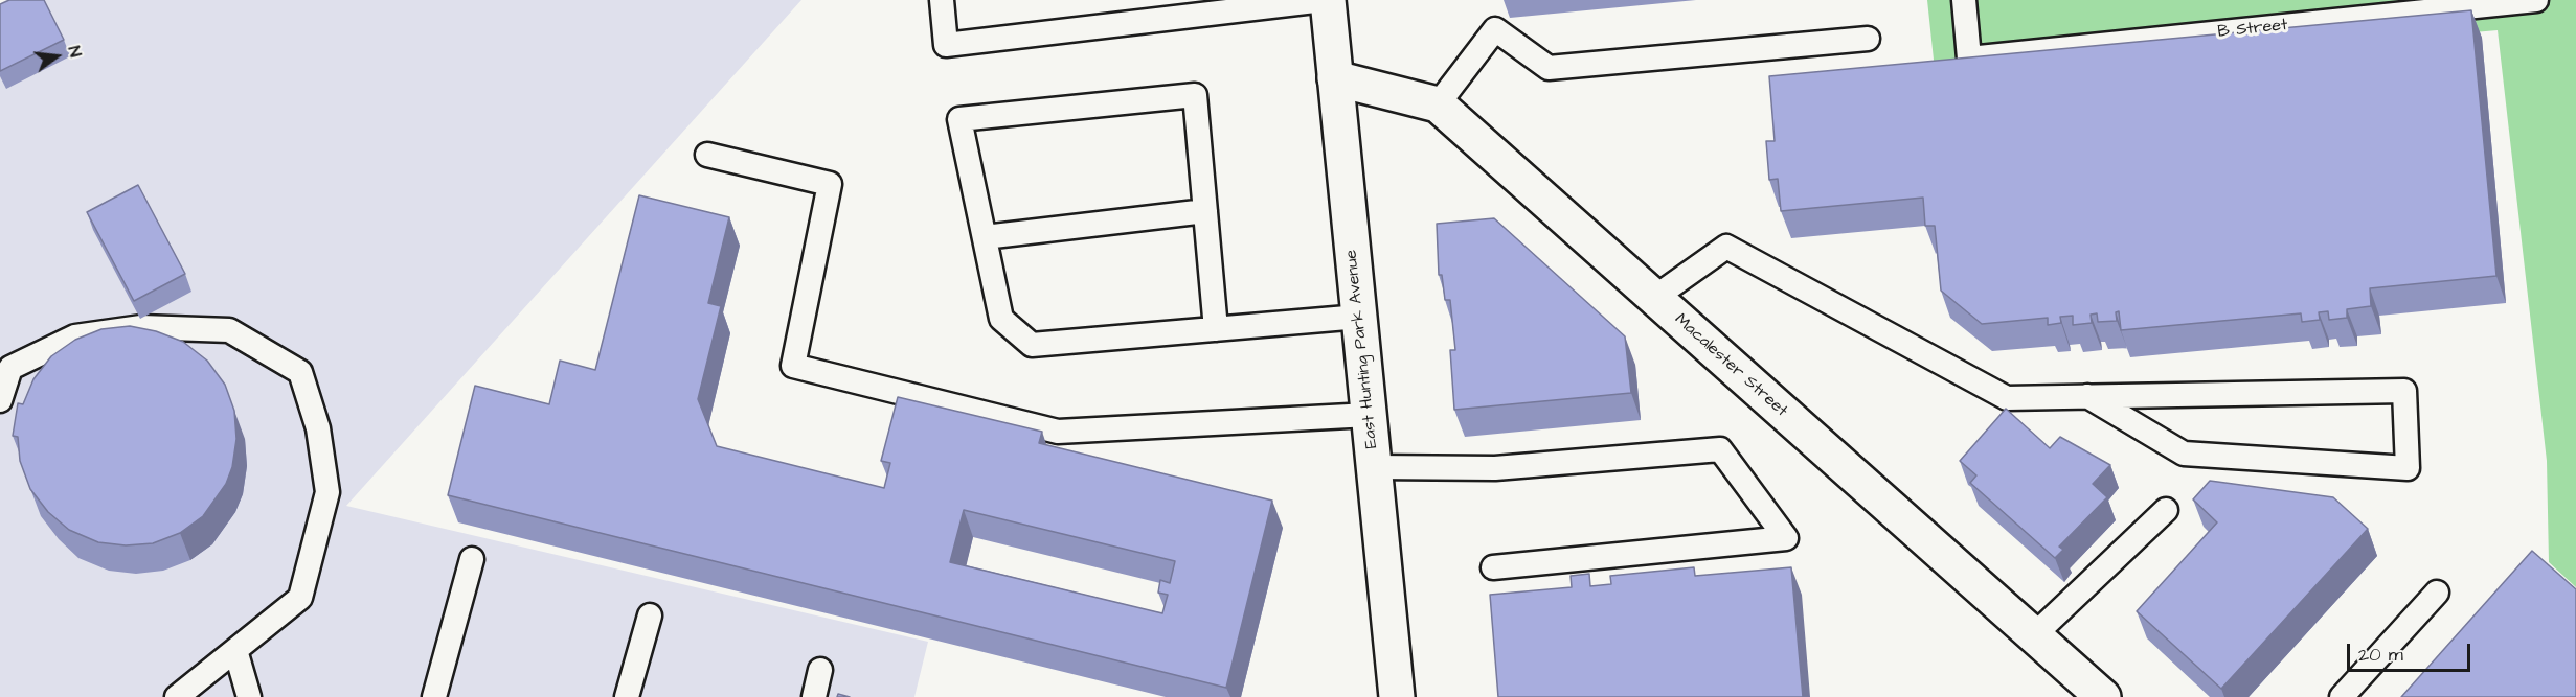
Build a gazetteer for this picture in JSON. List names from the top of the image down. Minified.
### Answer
{"streets":{"street":["East Hunting Park Avenue","Macalester Street"],"lane":["B Street"]},"crossings":[["East Hunting Park Avenue","Macalester Street"]],"scale_bar":"20 m","north":"right"}
